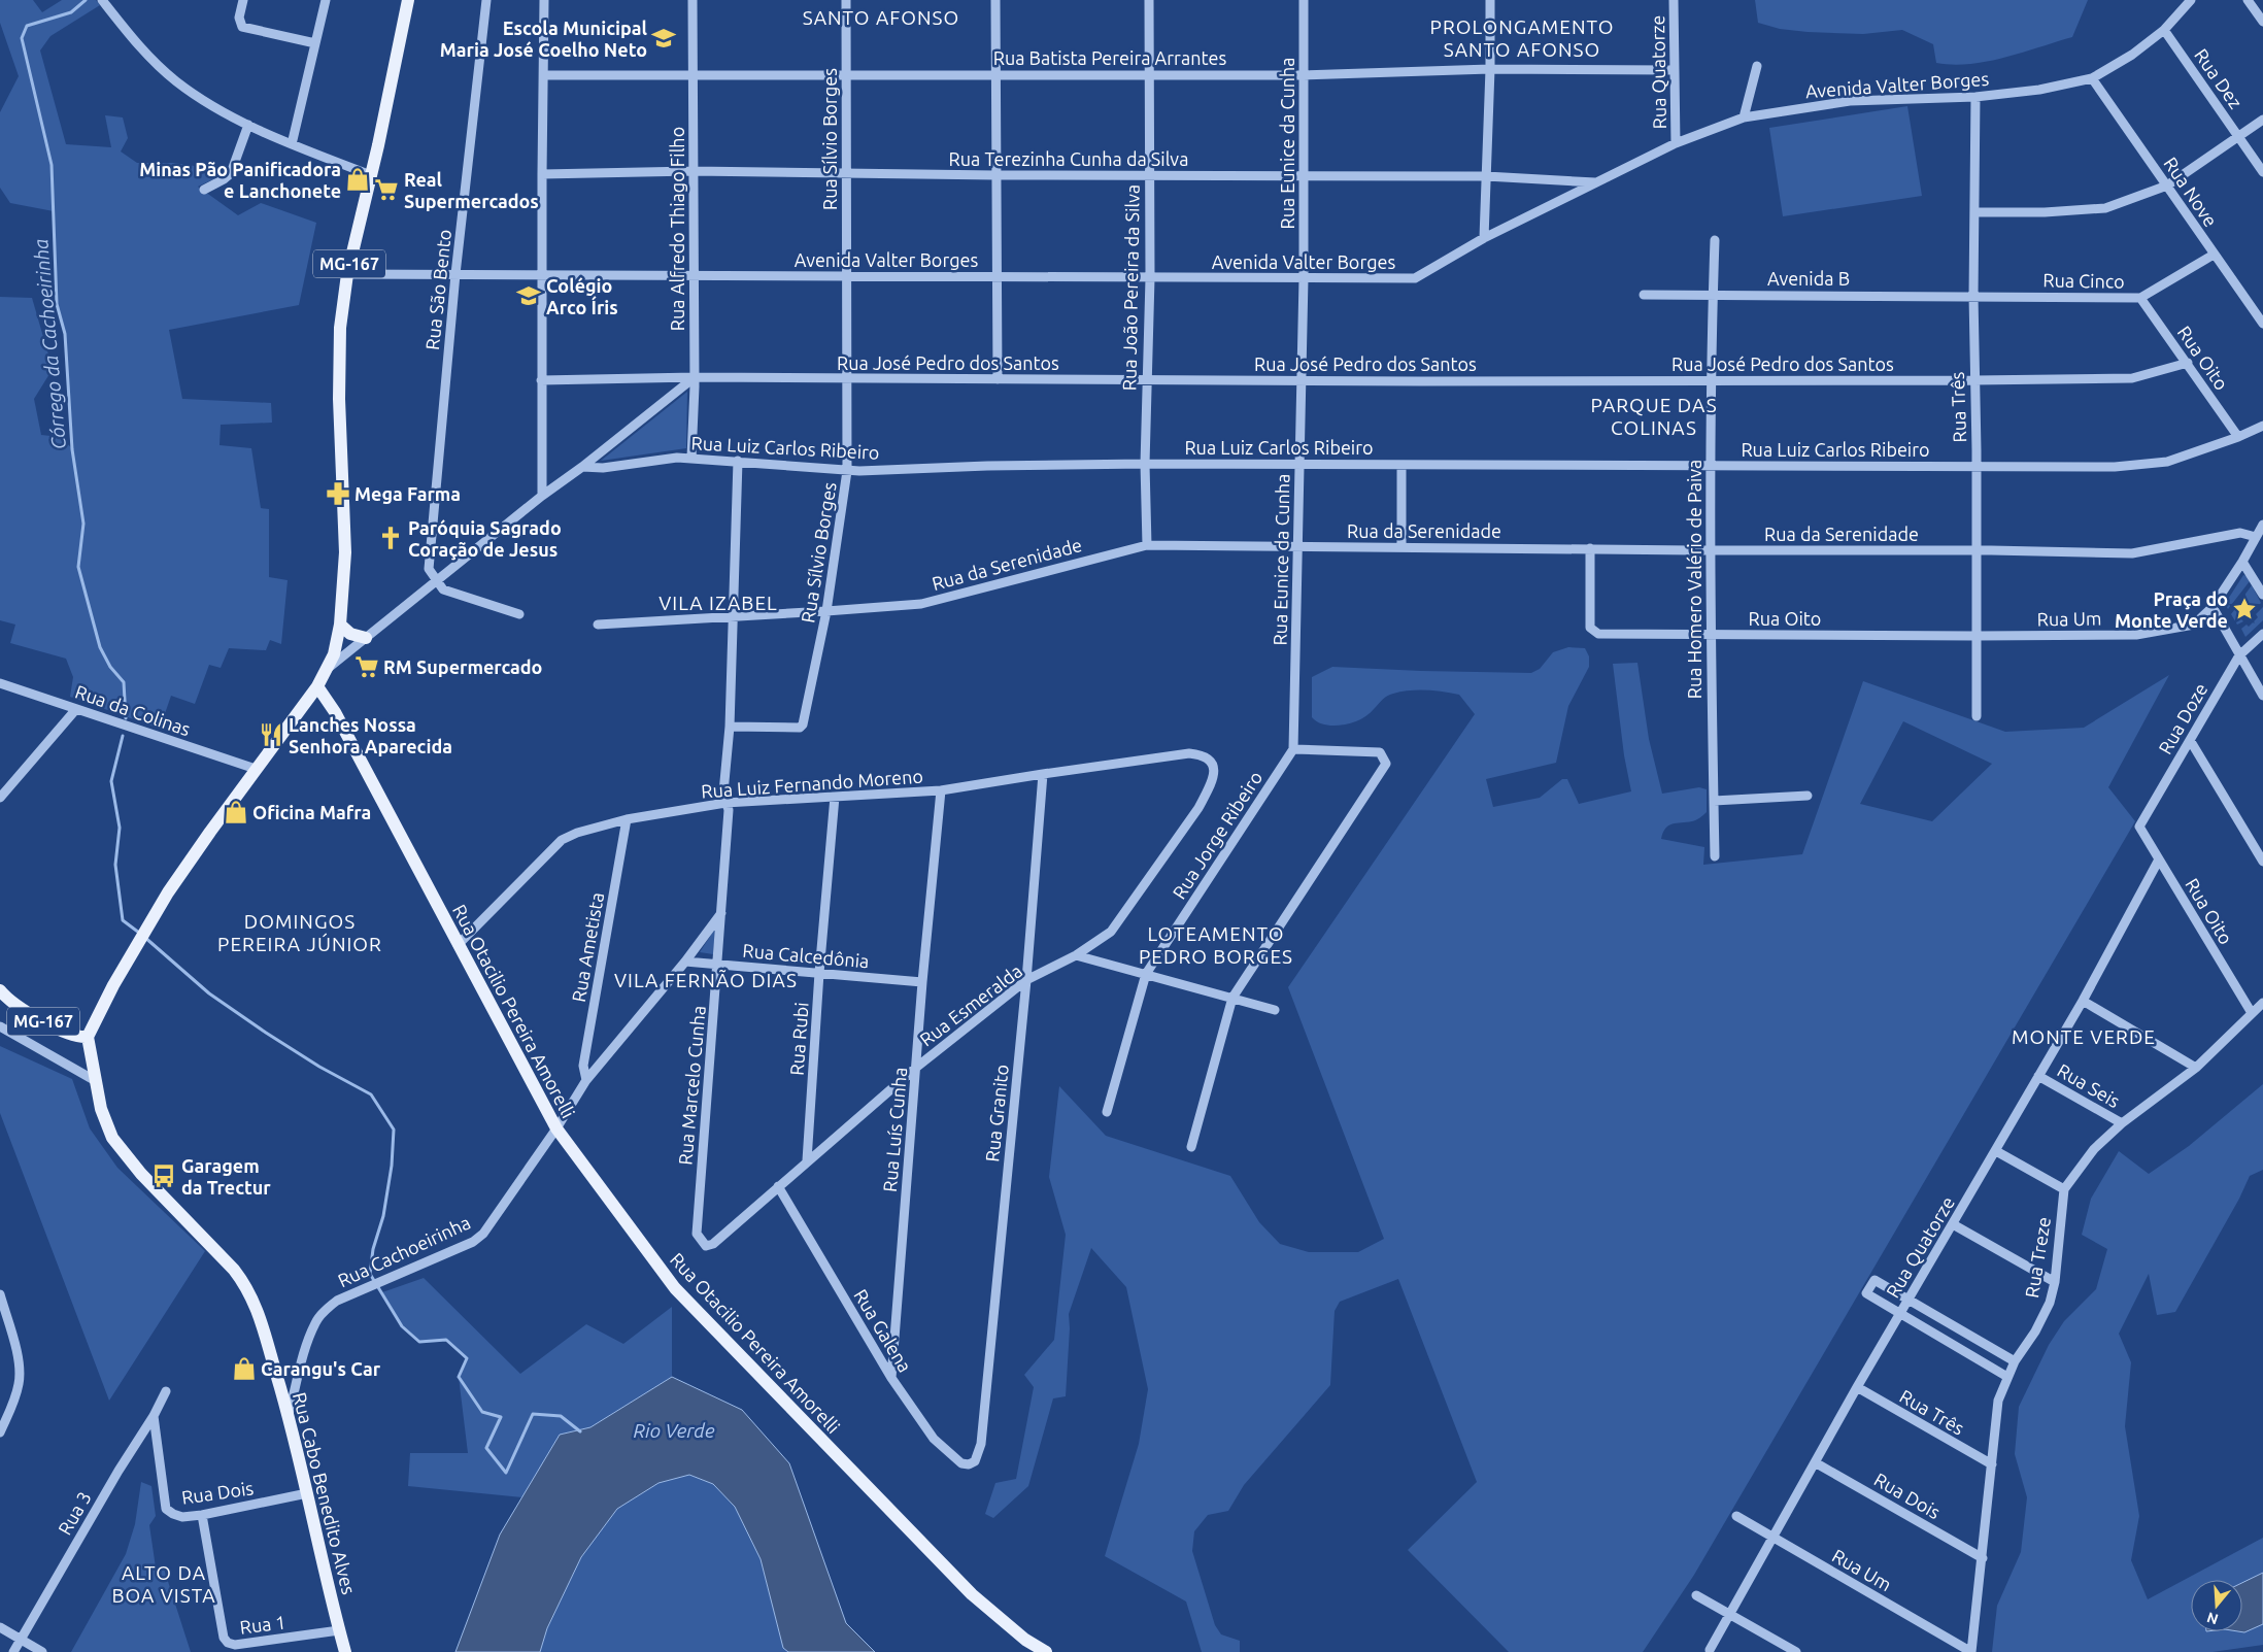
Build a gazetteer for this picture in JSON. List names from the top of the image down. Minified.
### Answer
{"streets":{"main road":["MG-167","Rua Otacilio Pereira Amorelli","Rua Cabo Benedito Alves"],"street":["Rua Batista Pereira Arrantes","Rua Quatorze","Rua Dez","Avenida Valter Borges","Rua Sílvio Borges","Rua Eunice da Cunha","Rua Terezinha Cunha da Silva","Rua Nove","Rua Alfredo Thiago Filho","Avenida B","Rua Cinco","Rua João Pereira da Silva","Rua São Bento","Rua Oito","Rua José Pedro dos Santos","Rua Três","Rua Luiz Carlos Ribeiro","Rua da Serenidade","Rua Homero Valério de Paiva","Rua Um","Rua da Colinas","Rua Doze","Rua Luiz Fernando Moreno","Rua Jorge Ribeiro","Rua Ametista","Rua Calcedônia","Rua Esmeralda","Rua Rubi","Rua Marcelo Cunha","Rua Seis","Rua Granito","Rua Luís Cunha","Rua Cachoeirinha","Rua Treze","Rua Galena","Rua Dois","Rua 3","Rua 1"]},"crossings":[["Rua Batista Pereira Arrantes","Rua Quatorze"],["Rua Batista Pereira Arrantes","Rua Sílvio Borges"],["Rua Batista Pereira Arrantes","Rua Eunice da Cunha"],["Rua Batista Pereira Arrantes","Rua Alfredo Thiago Filho"],["Rua Batista Pereira Arrantes","Rua João Pereira da Silva"],["Rua Quatorze","Avenida Valter Borges"],["Rua Quatorze","Rua Oito"],["Rua Quatorze","Rua Três"],["Rua Quatorze","Rua Um"],["Rua Quatorze","Rua Seis"],["Rua Quatorze","Rua Dois"],["Rua Dez","Avenida Valter Borges"],["Avenida Valter Borges","Rua Sílvio Borges"],["Avenida Valter Borges","Rua Eunice da Cunha"],["Avenida Valter Borges","Rua Terezinha Cunha da Silva"],["Avenida Valter Borges","Rua Nove"],["Avenida Valter Borges","Rua Alfredo Thiago Filho"],["Avenida Valter Borges","MG-167"],["Avenida Valter Borges","Rua João Pereira da Silva"],["Avenida Valter Borges","Rua São Bento"],["Avenida Valter Borges","Rua Três"],["Rua Sílvio Borges","Rua Terezinha Cunha da Silva"],["Rua Sílvio Borges","Rua José Pedro dos Santos"],["Rua Sílvio Borges","Rua Luiz Carlos Ribeiro"],["Rua Sílvio Borges","Rua da Serenidade"],["Rua Sílvio Borges","Rua Marcelo Cunha"],["Rua Eunice da Cunha","Rua Terezinha Cunha da Silva"],["Rua Eunice da Cunha","Rua José Pedro dos Santos"],["Rua Eunice da Cunha","Rua Luiz Carlos Ribeiro"],["Rua Eunice da Cunha","Rua da Serenidade"],["Rua Eunice da Cunha","Rua Jorge Ribeiro"],["Rua Terezinha Cunha da Silva","Rua Alfredo Thiago Filho"],["Rua Terezinha Cunha da Silva","Rua João Pereira da Silva"],["Rua Nove","Rua Cinco"],["Rua Alfredo Thiago Filho","Rua José Pedro dos Santos"],["Rua Alfredo Thiago Filho","Rua Luiz Carlos Ribeiro"],["MG-167","Rua da Colinas"],["MG-167","Rua Otacilio Pereira Amorelli"],["MG-167","Rua Cabo Benedito Alves"],["Avenida B","Rua Cinco"],["Avenida B","Rua Três"],["Avenida B","Rua Homero Valério de Paiva"],["Rua Cinco","Rua Oito"],["Rua Cinco","Rua Três"],["Rua João Pereira da Silva","Rua José Pedro dos Santos"],["Rua João Pereira da Silva","Rua Luiz Carlos Ribeiro"],["Rua João Pereira da Silva","Rua da Serenidade"],["Rua Oito","Rua José Pedro dos Santos"],["Rua Oito","Rua Três"],["Rua Oito","Rua Luiz Carlos Ribeiro"],["Rua Oito","Rua da Serenidade"],["Rua Oito","Rua Homero Valério de Paiva"],["Rua Oito","Rua Um"],["Rua Oito","Rua Doze"],["Rua José Pedro dos Santos","Rua Três"],["Rua José Pedro dos Santos","Rua Homero Valério de Paiva"],["Rua Três","Rua Luiz Carlos Ribeiro"],["Rua Três","Rua da Serenidade"],["Rua Três","Rua Um"],["Rua Três","Rua Treze"],["Rua Luiz Carlos Ribeiro","Rua Homero Valério de Paiva"],["Rua Luiz Carlos Ribeiro","Rua Marcelo Cunha"],["Rua da Serenidade","Rua Homero Valério de Paiva"],["Rua da Serenidade","Rua Um"],["Rua da Serenidade","Rua Marcelo Cunha"],["Rua Um","Rua Treze"],["Rua Luiz Fernando Moreno","Rua Ametista"],["Rua Luiz Fernando Moreno","Rua Esmeralda"],["Rua Luiz Fernando Moreno","Rua Otacilio Pereira Amorelli"],["Rua Luiz Fernando Moreno","Rua Rubi"],["Rua Luiz Fernando Moreno","Rua Marcelo Cunha"],["Rua Luiz Fernando Moreno","Rua Granito"],["Rua Luiz Fernando Moreno","Rua Luís Cunha"],["Rua Ametista","Rua Cachoeirinha"],["Rua Calcedônia","Rua Rubi"],["Rua Calcedônia","Rua Marcelo Cunha"],["Rua Calcedônia","Rua Luís Cunha"],["Rua Calcedônia","Rua Cachoeirinha"],["Rua Esmeralda","Rua Rubi"],["Rua Esmeralda","Rua Marcelo Cunha"],["Rua Esmeralda","Rua Granito"],["Rua Esmeralda","Rua Luís Cunha"],["Rua Esmeralda","Rua Galena"],["Rua Otacilio Pereira Amorelli","Rua Cachoeirinha"],["Rua Marcelo Cunha","Rua Cachoeirinha"],["Rua Granito","Rua Galena"],["Rua Luís Cunha","Rua Galena"],["Rua Cachoeirinha","Rua Cabo Benedito Alves"],["Rua Treze","Rua Dois"],["Rua Dois","Rua Cabo Benedito Alves"],["Rua Dois","Rua 3"],["Rua Dois","Rua 1"],["Rua Cabo Benedito Alves","Rua 1"]],"districts":["SANTO AFONSO","PROLONGAMENTO SANTO AFONSO","PARQUE DAS COLINAS","VILA IZABEL","DOMINGOS PEREIRA JÚNIOR","LOTEAMENTO PEDRO BORGES","VILA FERNÃO DIAS","MONTE VERDE","ALTO DA BOA VISTA"],"water":["Córrego da Cachoeirinha","Rio Verde"],"places":{"school or university":["Escola Municipal Maria José Coelho Neto","Colégio Arco Íris"],"shop":["Minas Pão Panificadora e Lanchonete","Oficina Mafra","Carangu's Car"],"supermarket":["Real Supermercados","RM Supermercado"],"pharmacy":["Mega Farma"],"church":["Paróquia Sagrado Coração de Jesus"],"place":["Praça do Monte Verde"],"restaurant":["Lanches Nossa Senhora Aparecida"],"bus stop":["Garagem da Trectur"]},"north":"bottom"}
